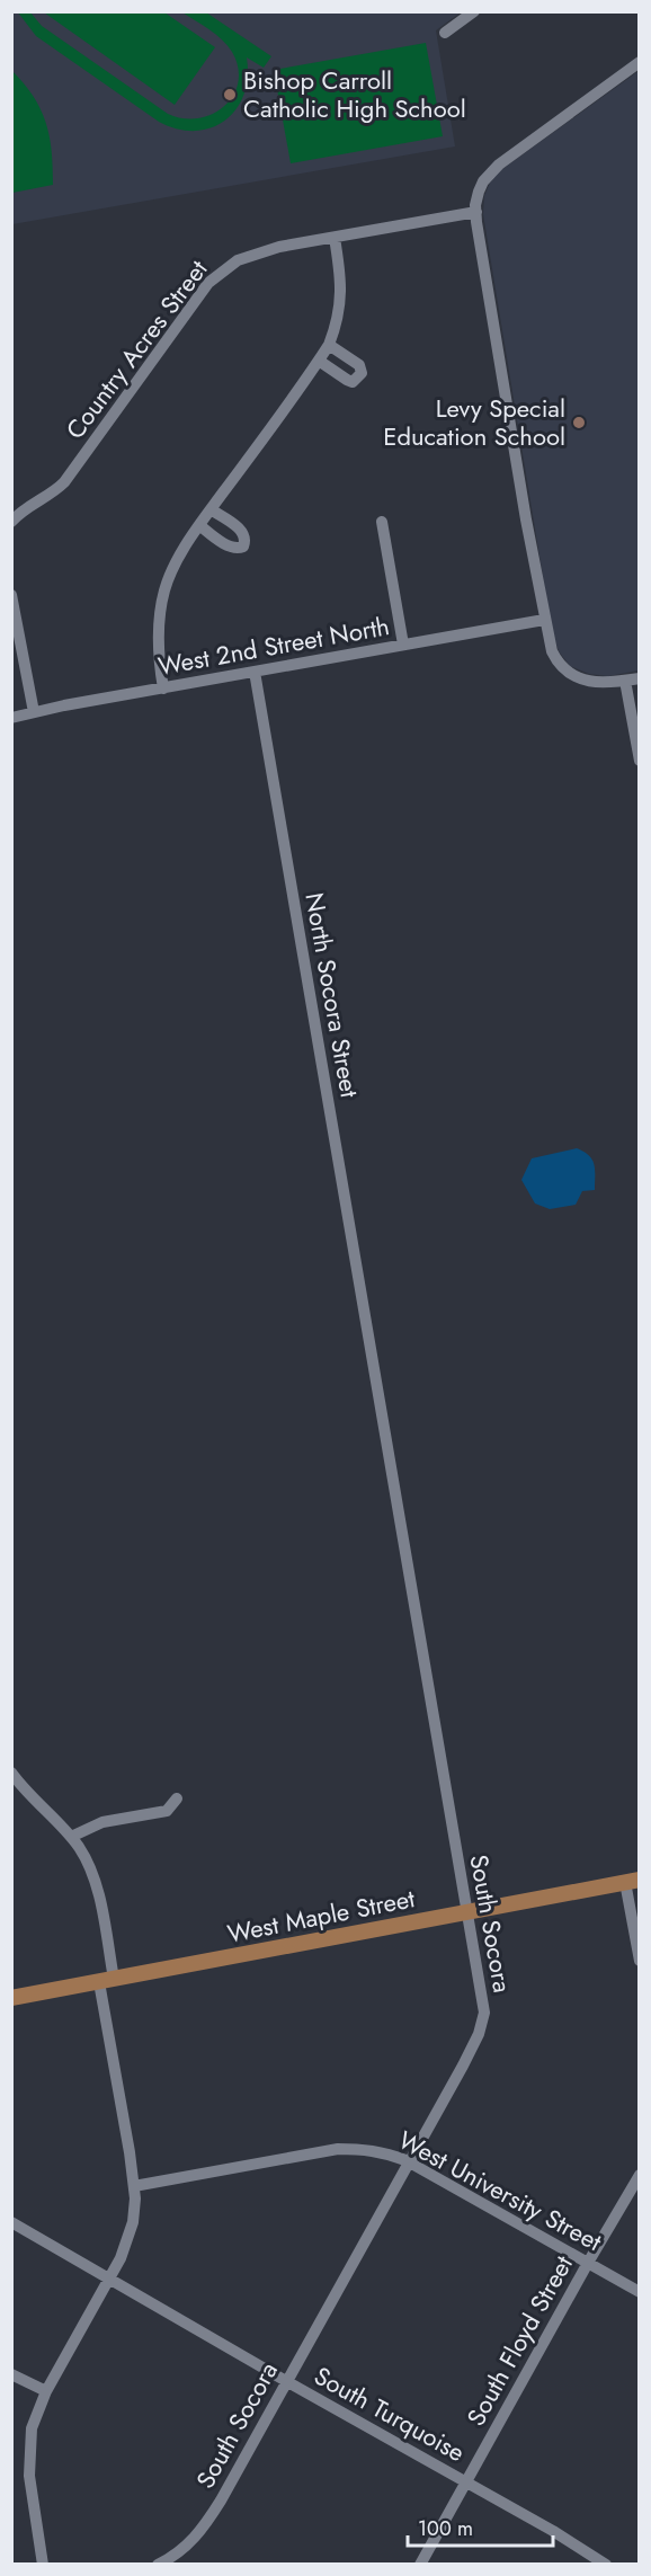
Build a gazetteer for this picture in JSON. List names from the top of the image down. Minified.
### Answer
{"streets":{"main road":["West Maple Street"],"street":["Country Acres Street","West 2nd Street North","North Socora Street","South Socora","West University Street","South Floyd Street","South Turquoise"]},"crossings":[["West 2nd Street North","North Socora Street"],["North Socora Street","South Socora"],["West Maple Street","South Socora"],["South Socora","West University Street"],["South Socora","South Turquoise"],["West University Street","South Floyd Street"],["South Floyd Street","South Turquoise"]],"places":["Bishop Carroll Catholic High School","Levy Special Education School"],"scale_bar":"100 m"}
